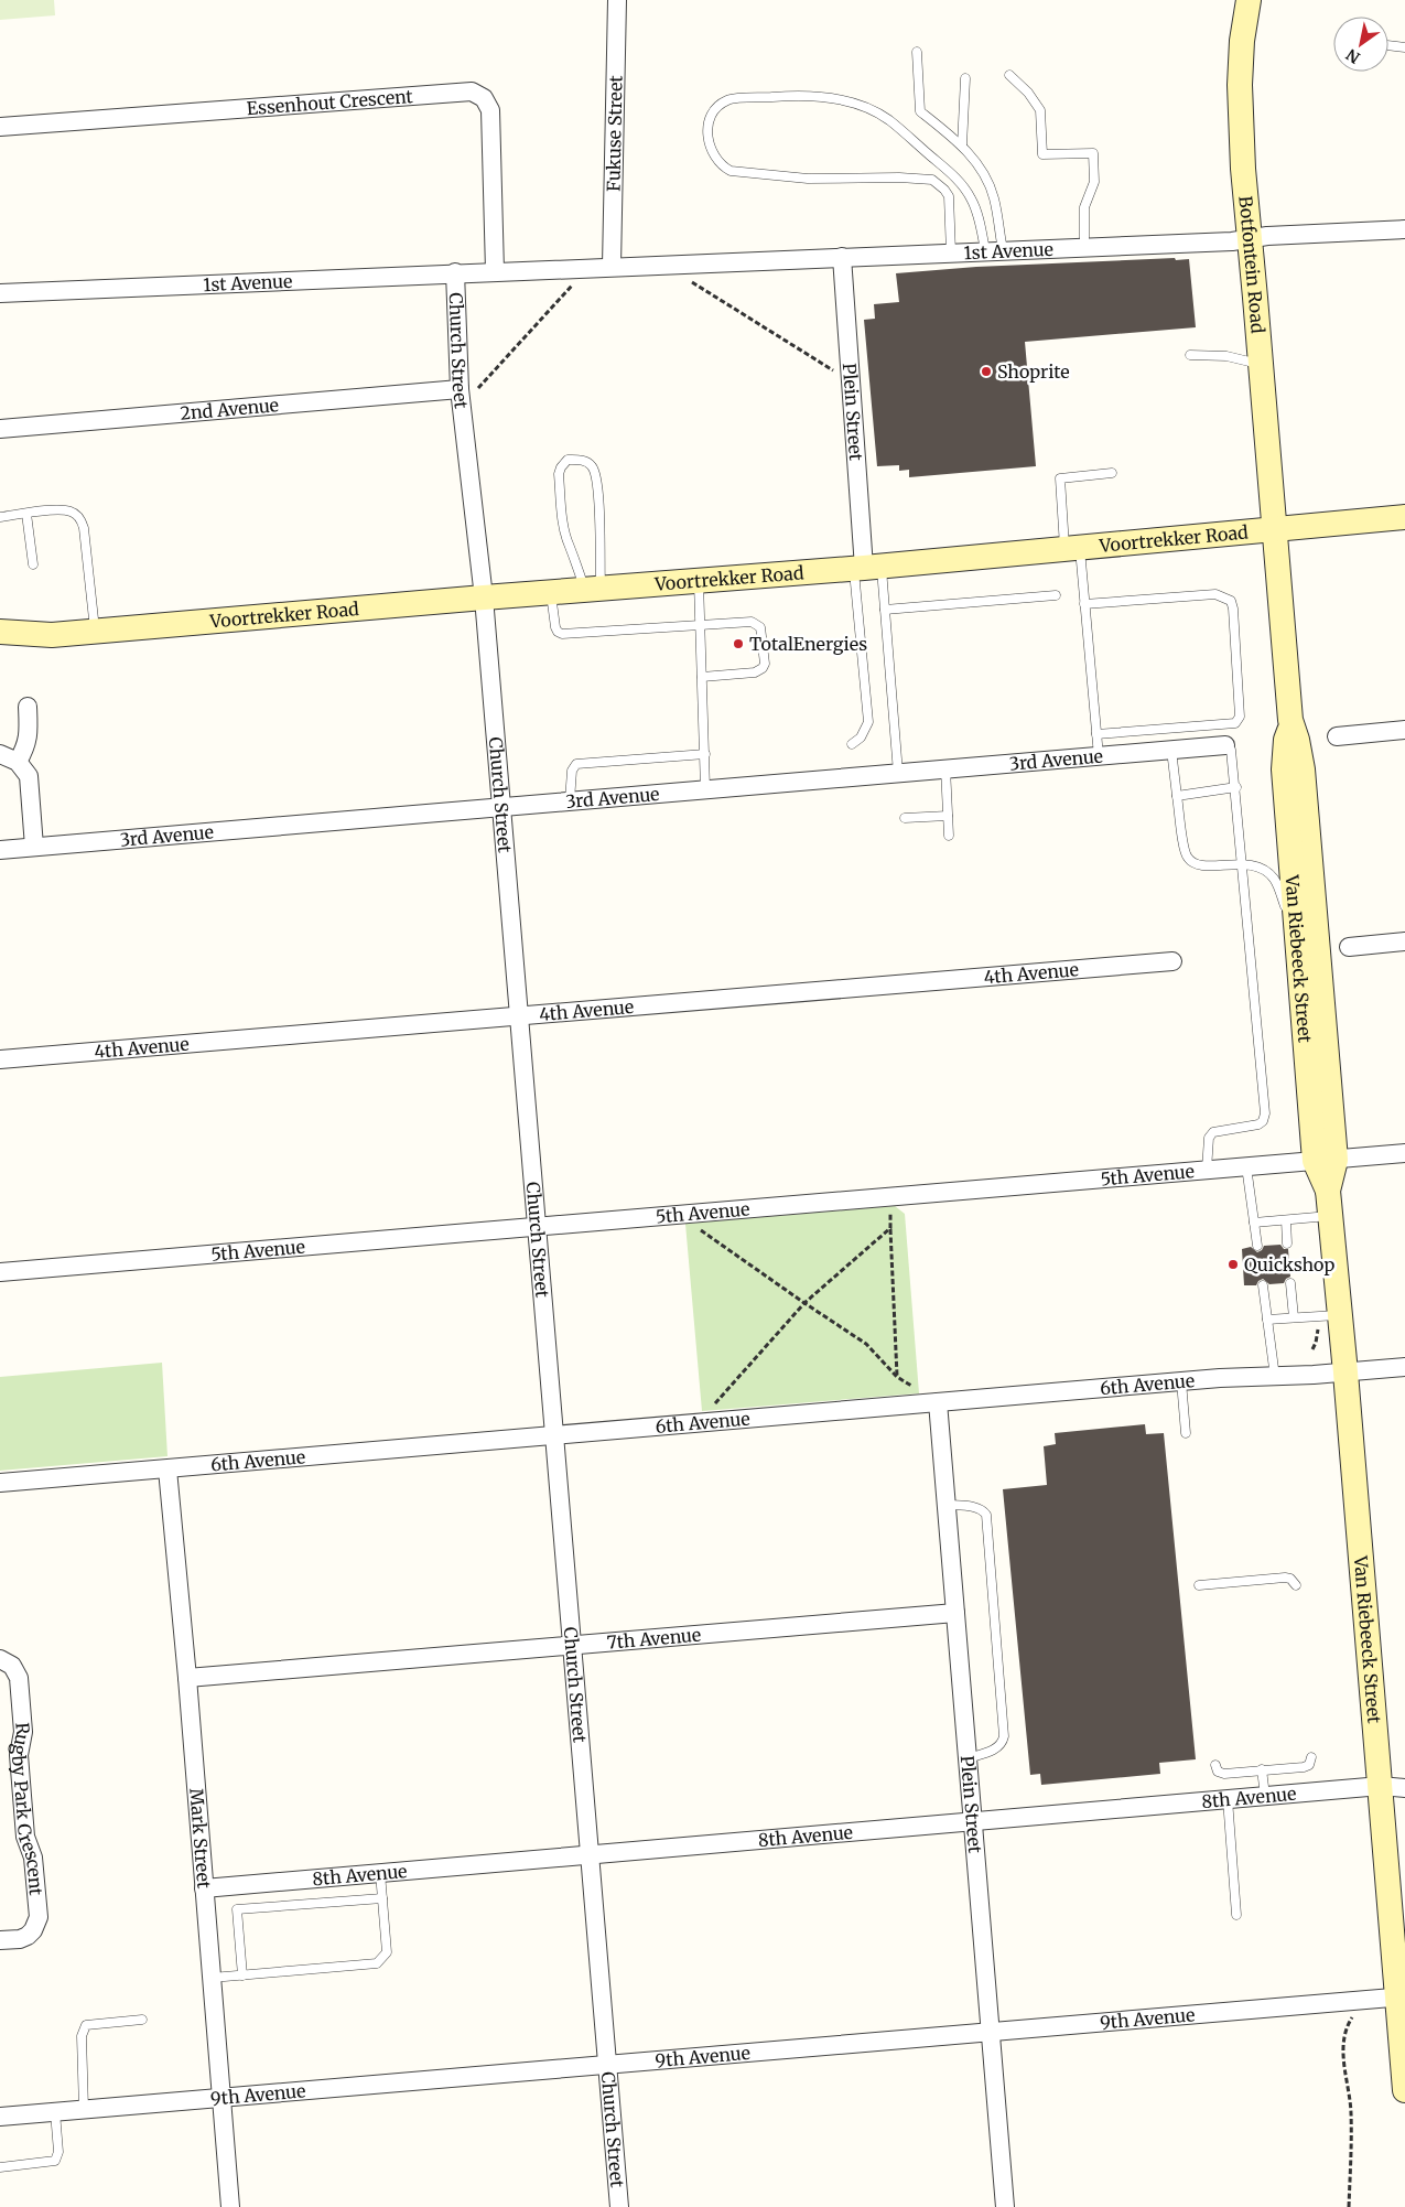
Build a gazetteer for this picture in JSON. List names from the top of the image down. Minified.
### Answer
{"streets":{"main road":["Botfontein Road","Voortrekker Road","Van Riebeeck Street"],"street":["Essenhout Crescent","Fukuse Street","1st Avenue","Church Street","2nd Avenue","Plein Street","3rd Avenue","4th Avenue","5th Avenue","6th Avenue","7th Avenue","8th Avenue","Rugby Park Crescent","Mark Street","9th Avenue"]},"crossings":[["Essenhout Crescent","1st Avenue"],["Fukuse Street","1st Avenue"],["1st Avenue","Botfontein Road"],["1st Avenue","Church Street"],["1st Avenue","Plein Street"],["Botfontein Road","Voortrekker Road"],["Botfontein Road","Van Riebeeck Street"],["Church Street","2nd Avenue"],["Church Street","Voortrekker Road"],["Church Street","3rd Avenue"],["Church Street","4th Avenue"],["Church Street","5th Avenue"],["Church Street","6th Avenue"],["Church Street","7th Avenue"],["Church Street","8th Avenue"],["Church Street","9th Avenue"],["Plein Street","Voortrekker Road"],["Plein Street","6th Avenue"],["Plein Street","7th Avenue"],["Plein Street","8th Avenue"],["Plein Street","9th Avenue"],["Voortrekker Road","Van Riebeeck Street"],["Van Riebeeck Street","5th Avenue"],["Van Riebeeck Street","6th Avenue"],["Van Riebeeck Street","8th Avenue"],["Van Riebeeck Street","9th Avenue"],["6th Avenue","Mark Street"],["7th Avenue","Mark Street"],["8th Avenue","Mark Street"],["Mark Street","9th Avenue"]],"places":["Shoprite","TotalEnergies","Quickshop"],"north":"bottom left"}
